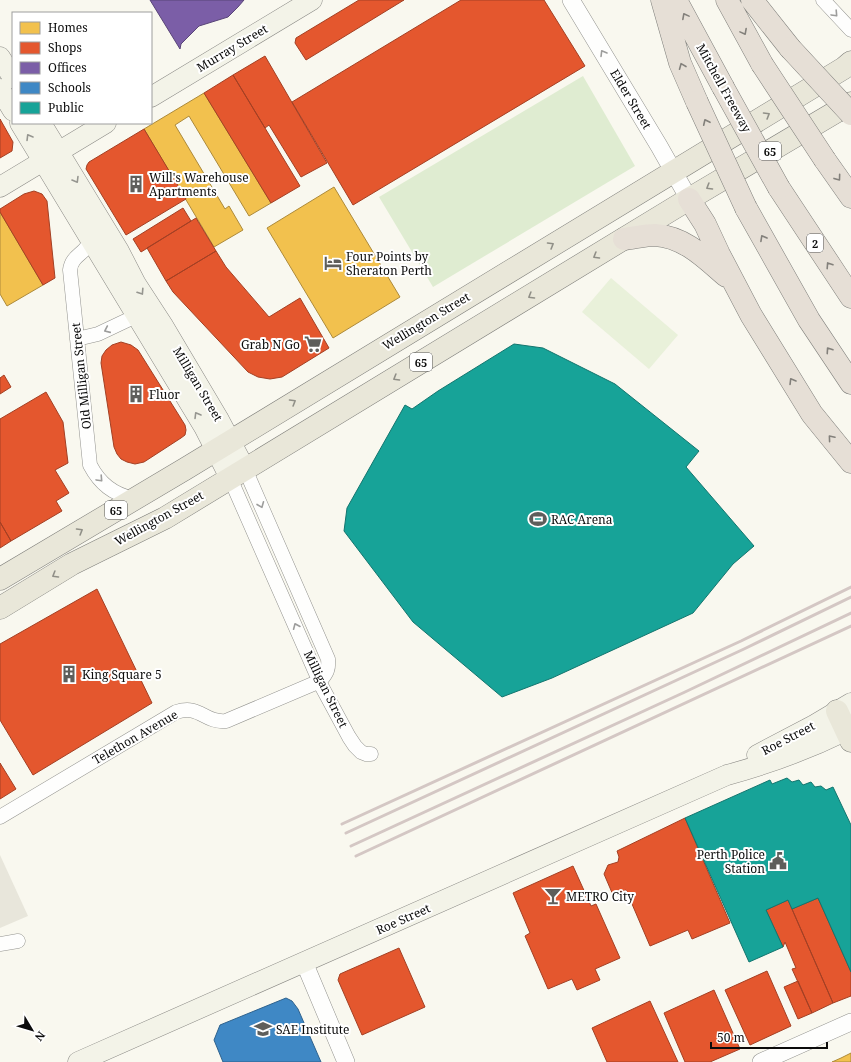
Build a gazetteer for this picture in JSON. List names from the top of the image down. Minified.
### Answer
{"streets":{"highway":["Mitchell Freeway","2"],"main road":["Murray Street","65","Wellington Street","Milligan Street","Roe Street"],"street":["Elder Street","Old Milligan Street","Telethon Avenue"]},"crossings":[["Elder Street","Wellington Street"],["Wellington Street","Old Milligan Street"],["Wellington Street","Milligan Street"],["Old Milligan Street","Milligan Street"],["Milligan Street","Telethon Avenue"]],"one_way":["Elder Street","Old Milligan Street"],"places":{"building":["Will's Warehouse Apartments","Fluor","King Square 5"],"hotel":["Four Points by Sheraton Perth"],"supermarket":["Grab N Go"],"sports":["RAC Arena"],"public building":["Perth Police Station"],"bar":["METRO City"],"school or university":["SAE Institute"]},"legend":["Homes","Shops","Offices","Schools","Public"],"scale_bar":"50 m","north":"bottom right"}
